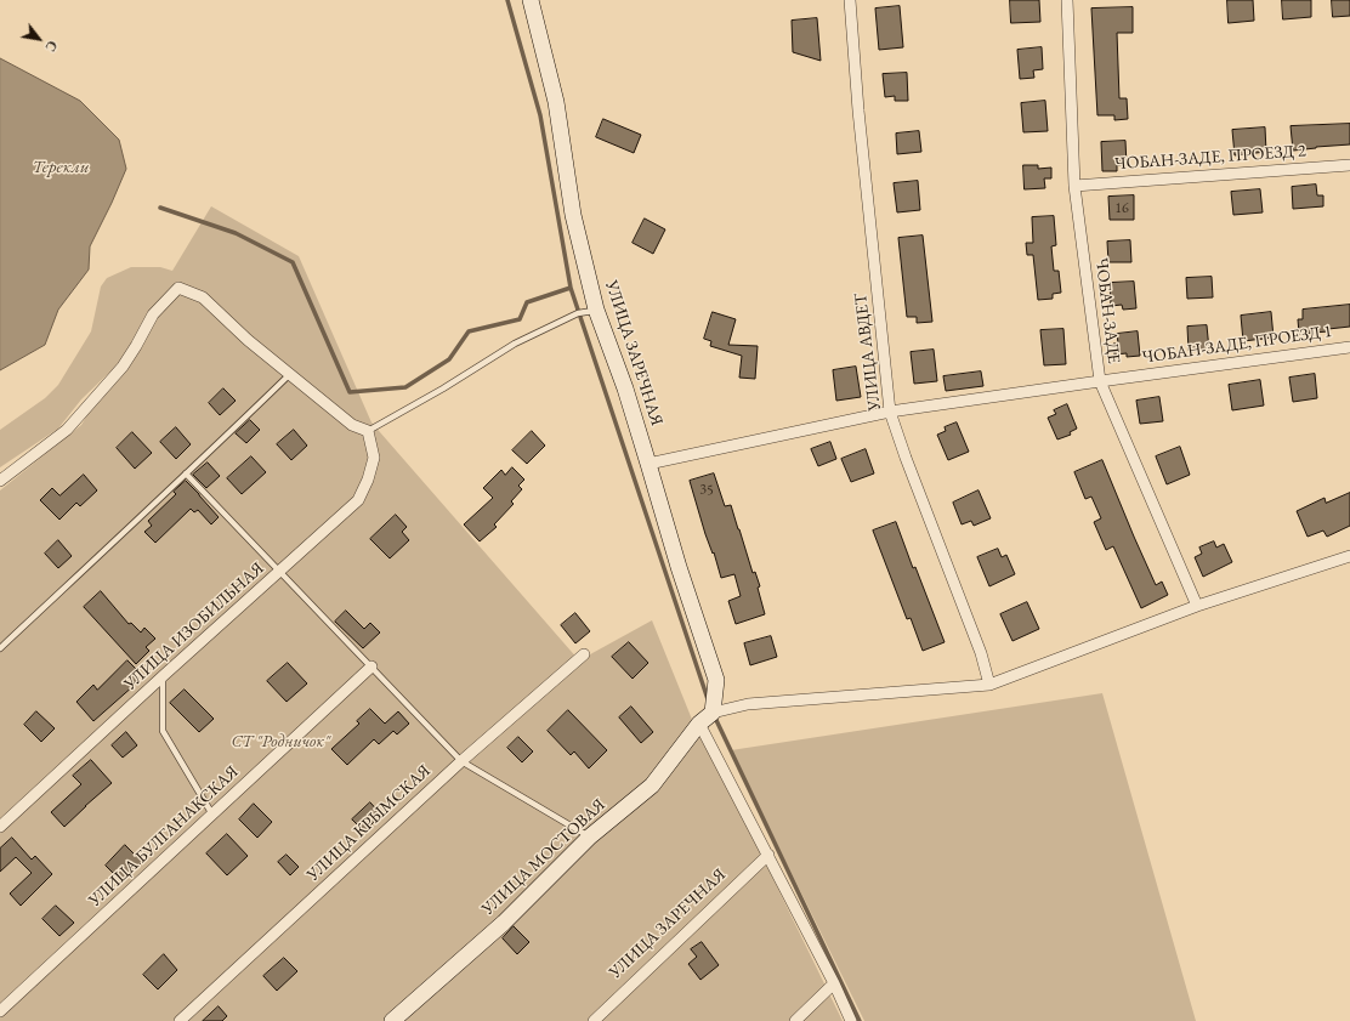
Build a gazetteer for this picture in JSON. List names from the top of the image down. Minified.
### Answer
{"streets":{"street":["ЧОБАН-ЗАДЕ, ПРОЕЗД 2","ЧОБАН-ЗАДЕ","ЧОБАН-ЗАДЕ, ПРОЕЗД 1","УЛИЦА АВДЕТ","УЛИЦА ЗАРЕЧНАЯ","УЛИЦА ИЗОБИЛЬНАЯ","УЛИЦА КРЫМСКАЯ","УЛИЦА БУЛГАНАКСКАЯ","УЛИЦА МОСТОВАЯ"]},"crossings":[["ЧОБАН-ЗАДЕ, ПРОЕЗД 2","ЧОБАН-ЗАДЕ"],["ЧОБАН-ЗАДЕ","ЧОБАН-ЗАДЕ, ПРОЕЗД 1"],["ЧОБАН-ЗАДЕ, ПРОЕЗД 1","УЛИЦА АВДЕТ"],["ЧОБАН-ЗАДЕ, ПРОЕЗД 1","УЛИЦА ЗАРЕЧНАЯ"],["УЛИЦА ЗАРЕЧНАЯ","УЛИЦА МОСТОВАЯ"]],"water":["Терекли"],"parks":["СТ \"Родничок\""],"house_numbers":["16","35"],"north":"bottom right"}
